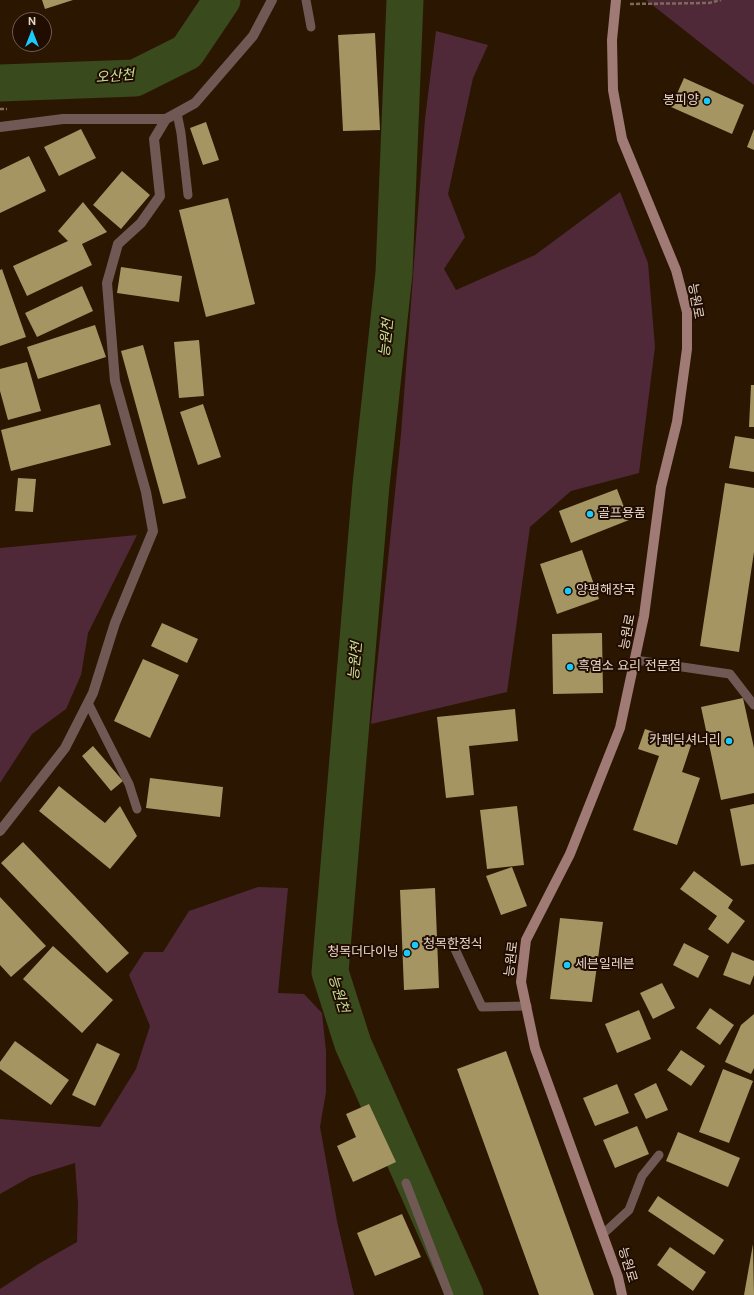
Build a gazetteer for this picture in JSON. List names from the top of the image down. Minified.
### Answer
{"streets":{"street":["능원로"]},"water":["오산천","능원천"],"places":["봉피양","골프용품","양평해장국","흑염소 요리 전문점","카페딕셔너리","청목한정식","청목더다이닝","세븐일레븐"],"north":"top"}
